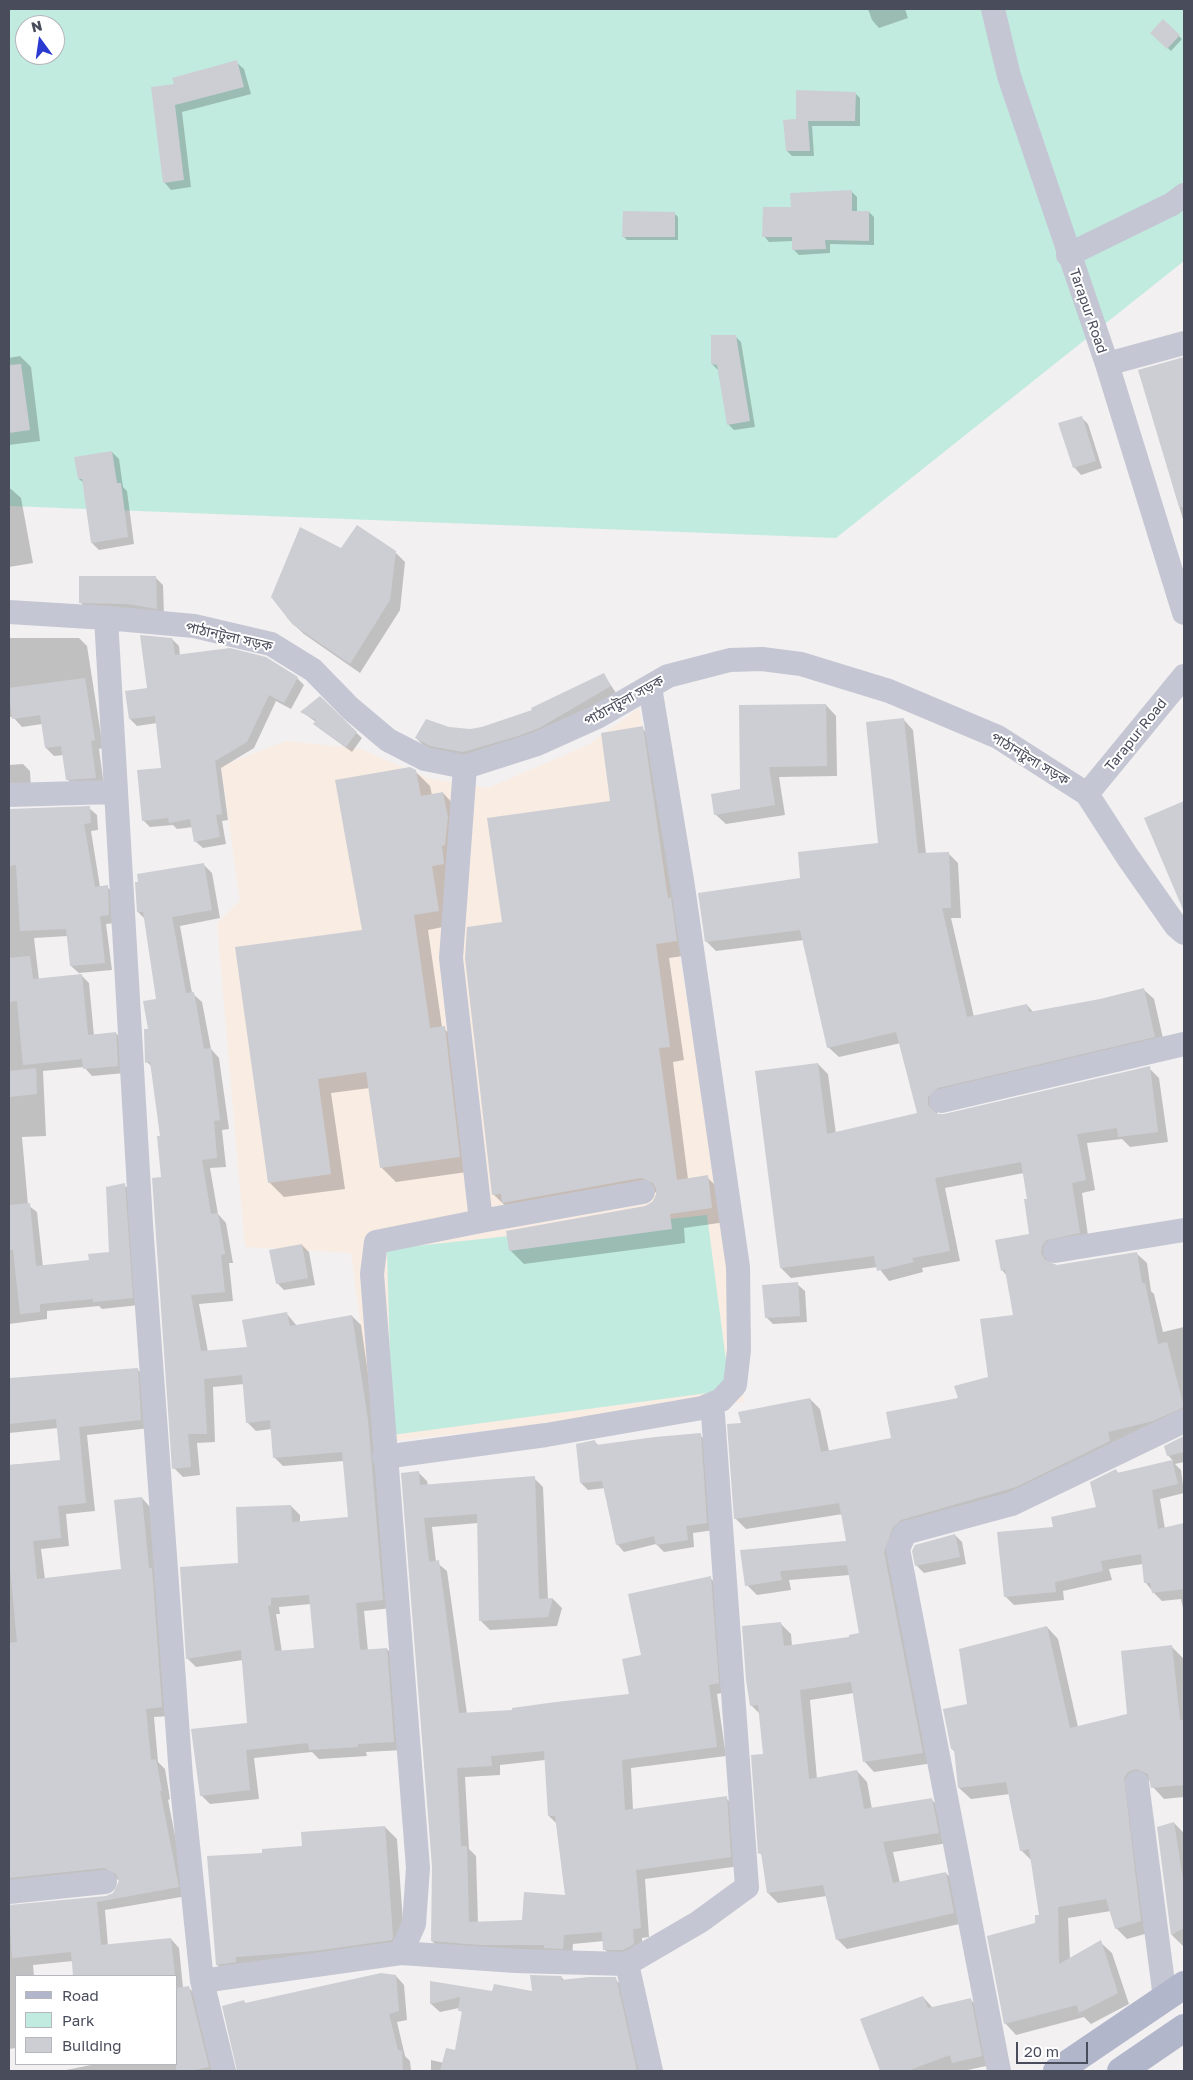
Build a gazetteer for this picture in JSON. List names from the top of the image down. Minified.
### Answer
{"streets":{"street":["Tarapur Road","পাঠানটুলা সড়ক"]},"crossings":[["Tarapur Road","পাঠানটুলা সড়ক"]],"legend":["Road","Park","Building"],"scale_bar":"20 m","north":"top"}
